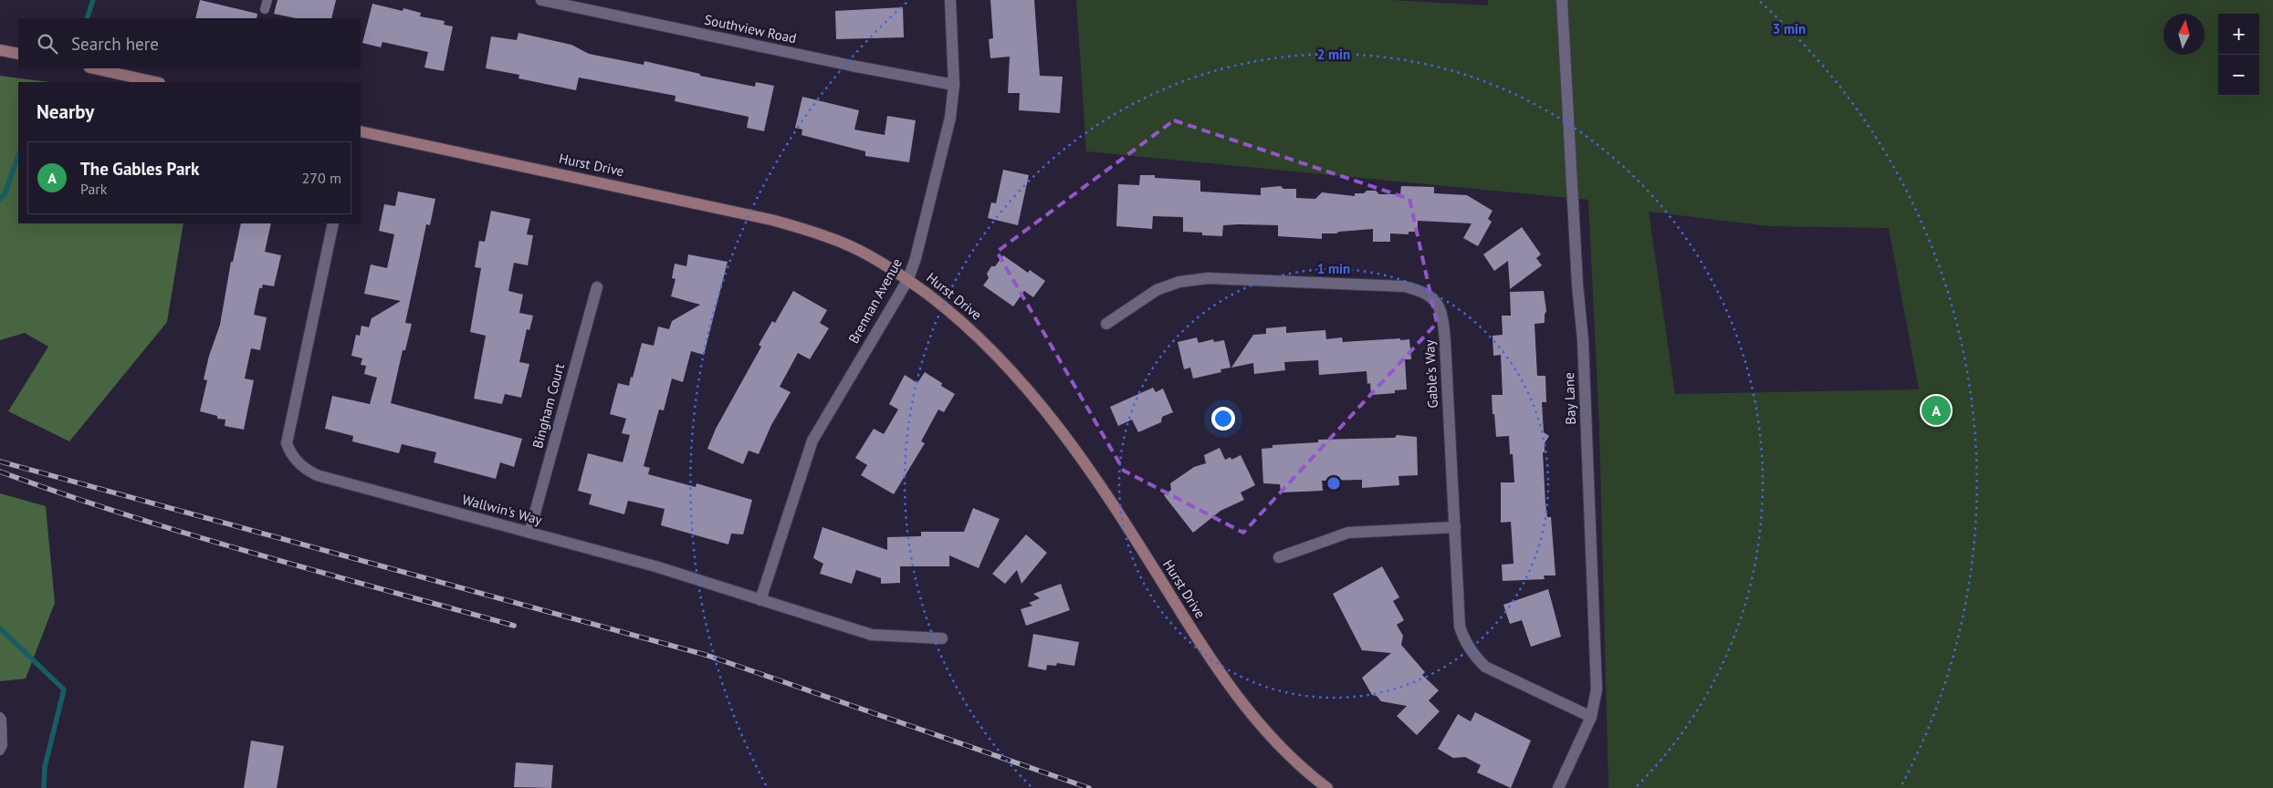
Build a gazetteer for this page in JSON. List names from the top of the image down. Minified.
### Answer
{"streets":{"street":["Southview Road","Hurst Drive","Brennan Avenue","Gable's Way","Bay Lane","Bingham Court","Wallwin's Way"]},"crossings":[["Southview Road","Brennan Avenue"],["Hurst Drive","Brennan Avenue"],["Brennan Avenue","Wallwin's Way"],["Gable's Way","Bay Lane"],["Bingham Court","Wallwin's Way"]],"north":"top","page":{"map_buttons":["+","−"],"search":"Search here","heading":"Nearby","list":[{"mark":"A","name":"The Gables Park","note":"Park","value":"270 m"}],"pins":"A"},"rings":["3 min","2 min","1 min"]}
